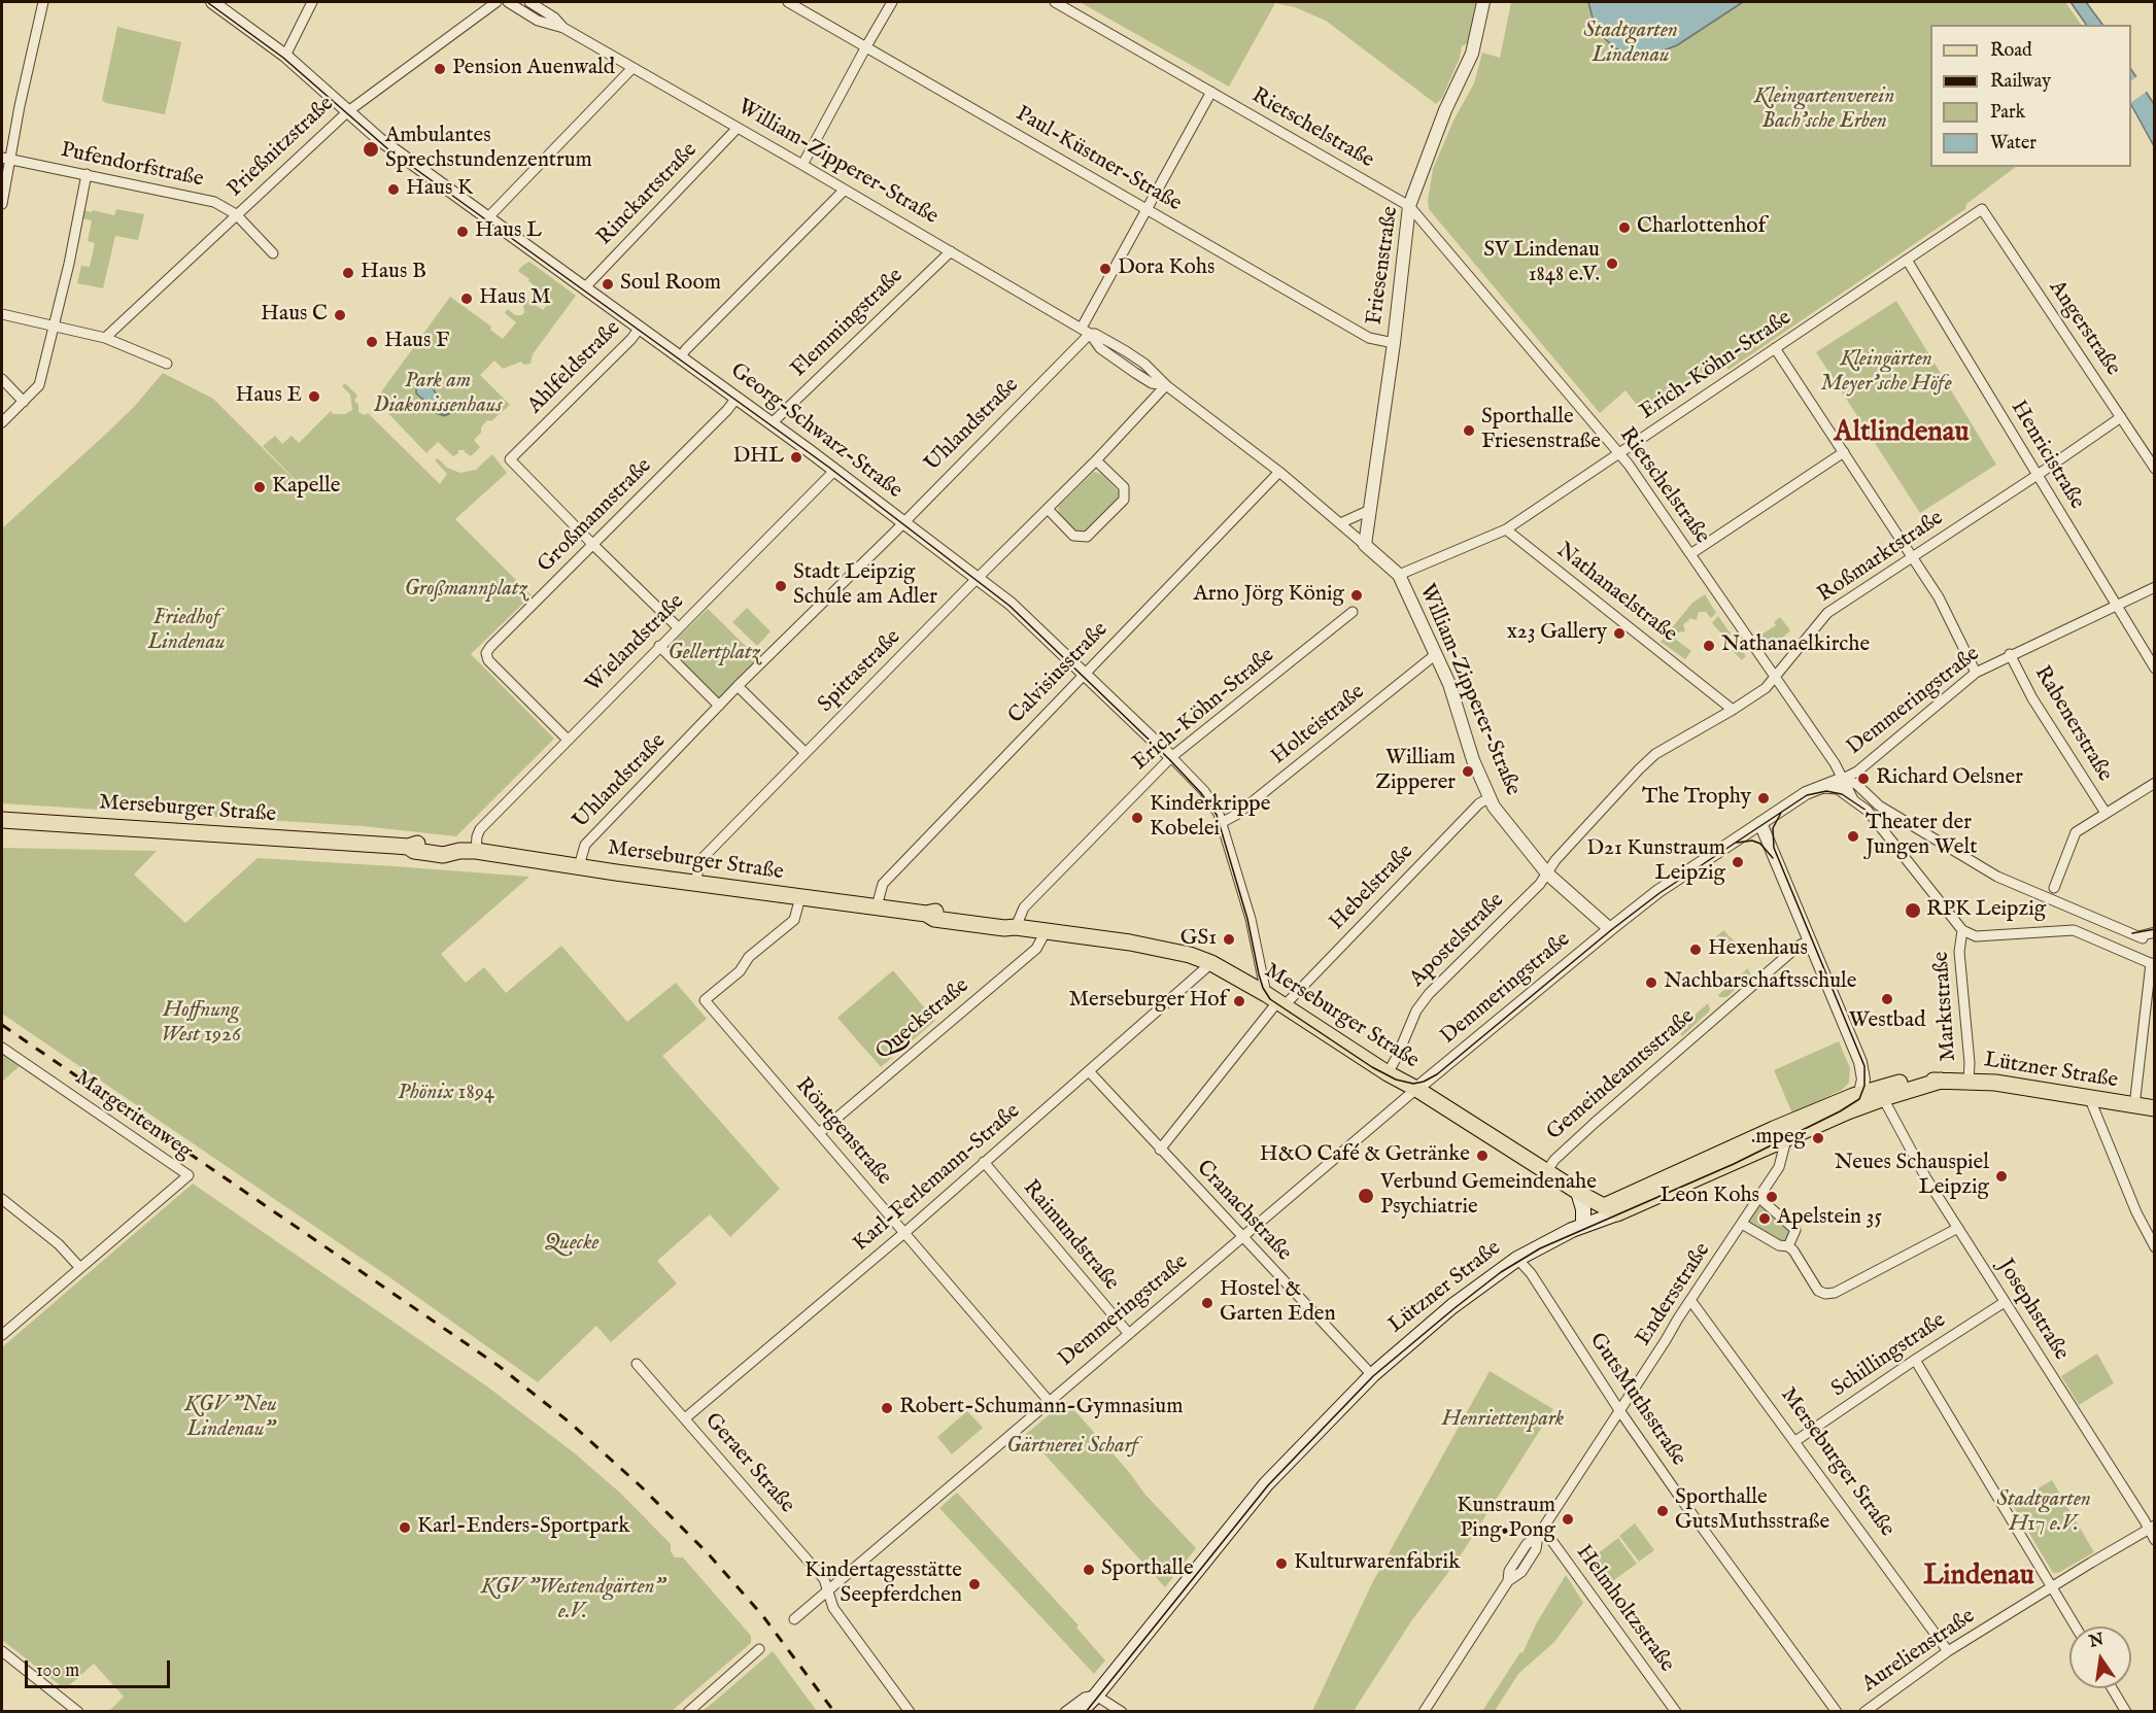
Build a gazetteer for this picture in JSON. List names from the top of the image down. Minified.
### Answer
{"streets":{"main road":["Merseburger Straße","Lützner Straße"],"street":["Rietschelstraße","Prießnitzstraße","Paul-Küstner-Straße","William-Zipperer-Straße","Pufendorfstraße","Rinckartstraße","Friesenstraße","Flemmingstraße","Angerstraße","Erich-Köhn-Straße","Ahlfeldstraße","Uhlandstraße","Georg-Schwarz-Straße","Henricistraße","Großmannstraße","Roßmarktstraße","Nathanaelstraße","Wielandstraße","Spittastraße","Calvisiusstraße","Demmeringstraße","Rabenerstraße","Holteistraße","Hebelstraße","Apostelstraße","Marktstraße","Queckstraße","Gemeindeamtsstraße","Margeritenweg","Röntgenstraße","Karl-Ferlemann-Straße","Cranachstraße","Raimundstraße","Endersstraße","Josephstraße","Schillingstraße","GutsMuthsstraße","Geraer Straße","Helmholtzstraße","Aurelienstraße"]},"crossings":[["Rietschelstraße","Friesenstraße"],["Rietschelstraße","Erich-Köhn-Straße"],["Rietschelstraße","Uhlandstraße"],["Rietschelstraße","Roßmarktstraße"],["Rietschelstraße","Demmeringstraße"],["Prießnitzstraße","Pufendorfstraße"],["Prießnitzstraße","Georg-Schwarz-Straße"],["Paul-Küstner-Straße","Friesenstraße"],["Paul-Küstner-Straße","Uhlandstraße"],["William-Zipperer-Straße","Rinckartstraße"],["William-Zipperer-Straße","Friesenstraße"],["William-Zipperer-Straße","Flemmingstraße"],["William-Zipperer-Straße","Erich-Köhn-Straße"],["William-Zipperer-Straße","Uhlandstraße"],["William-Zipperer-Straße","Roßmarktstraße"],["William-Zipperer-Straße","Spittastraße"],["William-Zipperer-Straße","Calvisiusstraße"],["William-Zipperer-Straße","Demmeringstraße"],["William-Zipperer-Straße","Holteistraße"],["William-Zipperer-Straße","Hebelstraße"],["William-Zipperer-Straße","Apostelstraße"],["Rinckartstraße","Georg-Schwarz-Straße"],["Flemmingstraße","Georg-Schwarz-Straße"],["Angerstraße","Erich-Köhn-Straße"],["Angerstraße","Roßmarktstraße"],["Erich-Köhn-Straße","Georg-Schwarz-Straße"],["Erich-Köhn-Straße","Henricistraße"],["Erich-Köhn-Straße","Nathanaelstraße"],["Erich-Köhn-Straße","Merseburger Straße"],["Ahlfeldstraße","Georg-Schwarz-Straße"],["Ahlfeldstraße","Großmannstraße"],["Uhlandstraße","Georg-Schwarz-Straße"],["Uhlandstraße","Merseburger Straße"],["Georg-Schwarz-Straße","Großmannstraße"],["Georg-Schwarz-Straße","Wielandstraße"],["Georg-Schwarz-Straße","Spittastraße"],["Georg-Schwarz-Straße","Calvisiusstraße"],["Georg-Schwarz-Straße","Holteistraße"],["Georg-Schwarz-Straße","Merseburger Straße"],["Georg-Schwarz-Straße","Hebelstraße"],["Henricistraße","Roßmarktstraße"],["Henricistraße","Demmeringstraße"],["Großmannstraße","Wielandstraße"],["Roßmarktstraße","Nathanaelstraße"],["Roßmarktstraße","Apostelstraße"],["Wielandstraße","Merseburger Straße"],["Spittastraße","Merseburger Straße"],["Calvisiusstraße","Merseburger Straße"],["Demmeringstraße","Rabenerstraße"],["Demmeringstraße","Merseburger Straße"],["Demmeringstraße","Röntgenstraße"],["Demmeringstraße","Cranachstraße"],["Demmeringstraße","Raimundstraße"],["Demmeringstraße","Geraer Straße"],["Merseburger Straße","Hebelstraße"],["Merseburger Straße","Apostelstraße"],["Merseburger Straße","Queckstraße"],["Merseburger Straße","Lützner Straße"],["Merseburger Straße","Gemeindeamtsstraße"],["Merseburger Straße","Röntgenstraße"],["Merseburger Straße","Karl-Ferlemann-Straße"],["Merseburger Straße","Endersstraße"],["Merseburger Straße","Schillingstraße"],["Merseburger Straße","Aurelienstraße"],["Hebelstraße","Cranachstraße"],["Marktstraße","Lützner Straße"],["Queckstraße","Röntgenstraße"],["Lützner Straße","Cranachstraße"],["Lützner Straße","Endersstraße"],["Lützner Straße","Josephstraße"],["Lützner Straße","GutsMuthsstraße"],["Röntgenstraße","Karl-Ferlemann-Straße"],["Karl-Ferlemann-Straße","Cranachstraße"],["Karl-Ferlemann-Straße","Raimundstraße"],["Karl-Ferlemann-Straße","Geraer Straße"],["Endersstraße","GutsMuthsstraße"],["Endersstraße","Helmholtzstraße"],["Josephstraße","Schillingstraße"],["Josephstraße","Aurelienstraße"]],"districts":["Altlindenau","Lindenau"],"parks":["Stadtgarten Lindenau","Kleingartenverein Bach'sche Erben","Kleingärten Meyer'sche Höfe","Park am Diakonissenhaus","Großmannplatz","Friedhof Lindenau","Gellertplatz","Hoffnung West 1926","Phönix 1894","Quecke","KGV \"Neu Lindenau\"","Henriettenpark","Gärtnerei Scharf","Stadtgarten H17 e.V.","KGV \"Westendgärten\" e.V."],"places":["Pension Auenwald","Ambulantes Sprechstundenzentrum","Haus K","Charlottenhof","Haus L","SV Lindenau 1848 e.V.","Dora Kohs","Haus B","Soul Room","Haus M","Haus C","Haus F","Haus E","Sporthalle Friesenstraße","DHL","Kapelle","Stadt Leipzig Schule am Adler","Arno Jörg König","x23 Gallery","Nathanaelkirche","William Zipperer","Richard Oelsner","The Trophy","Kinderkrippe Kobelei","Theater der Jungen Welt","D21 Kunstraum Leipzig","RPK Leipzig","GS1","Hexenhaus","Nachbarschaftsschule","Westbad","Merseburger Hof",".mpeg","H&O Café & Getränke","Neues Schauspiel Leipzig","Verbund Gemeindenahe Psychiatrie","Leon Kohs","Apelstein 35","Hostel & Garten Eden","Robert-Schumann-Gymnasium","Sporthalle GutsMuthsstraße","Kunstraum Ping•Pong","Karl-Enders-Sportpark","Kulturwarenfabrik","Sporthalle","Kindertagesstätte Seepferdchen"],"legend":["Road","Railway","Park","Water"],"scale_bar":"100 m","north":"top"}
